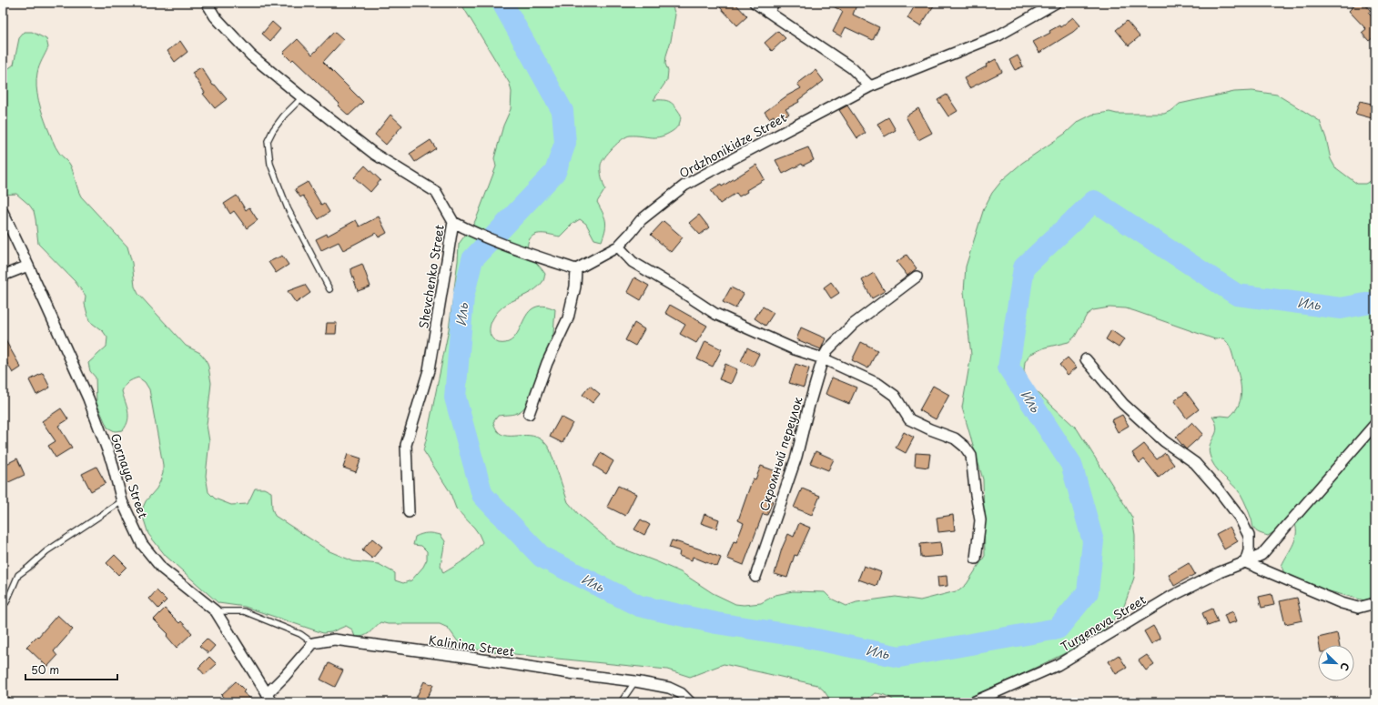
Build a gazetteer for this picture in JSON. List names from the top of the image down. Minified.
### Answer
{"streets":{"street":["Ordzhonikidze Street","Shevchenko Street","Скромный переулок","Gornaya Street","Turgeneva Street","Kalinina Street"]},"water":["Иль"],"scale_bar":"50 m","north":"bottom right"}
